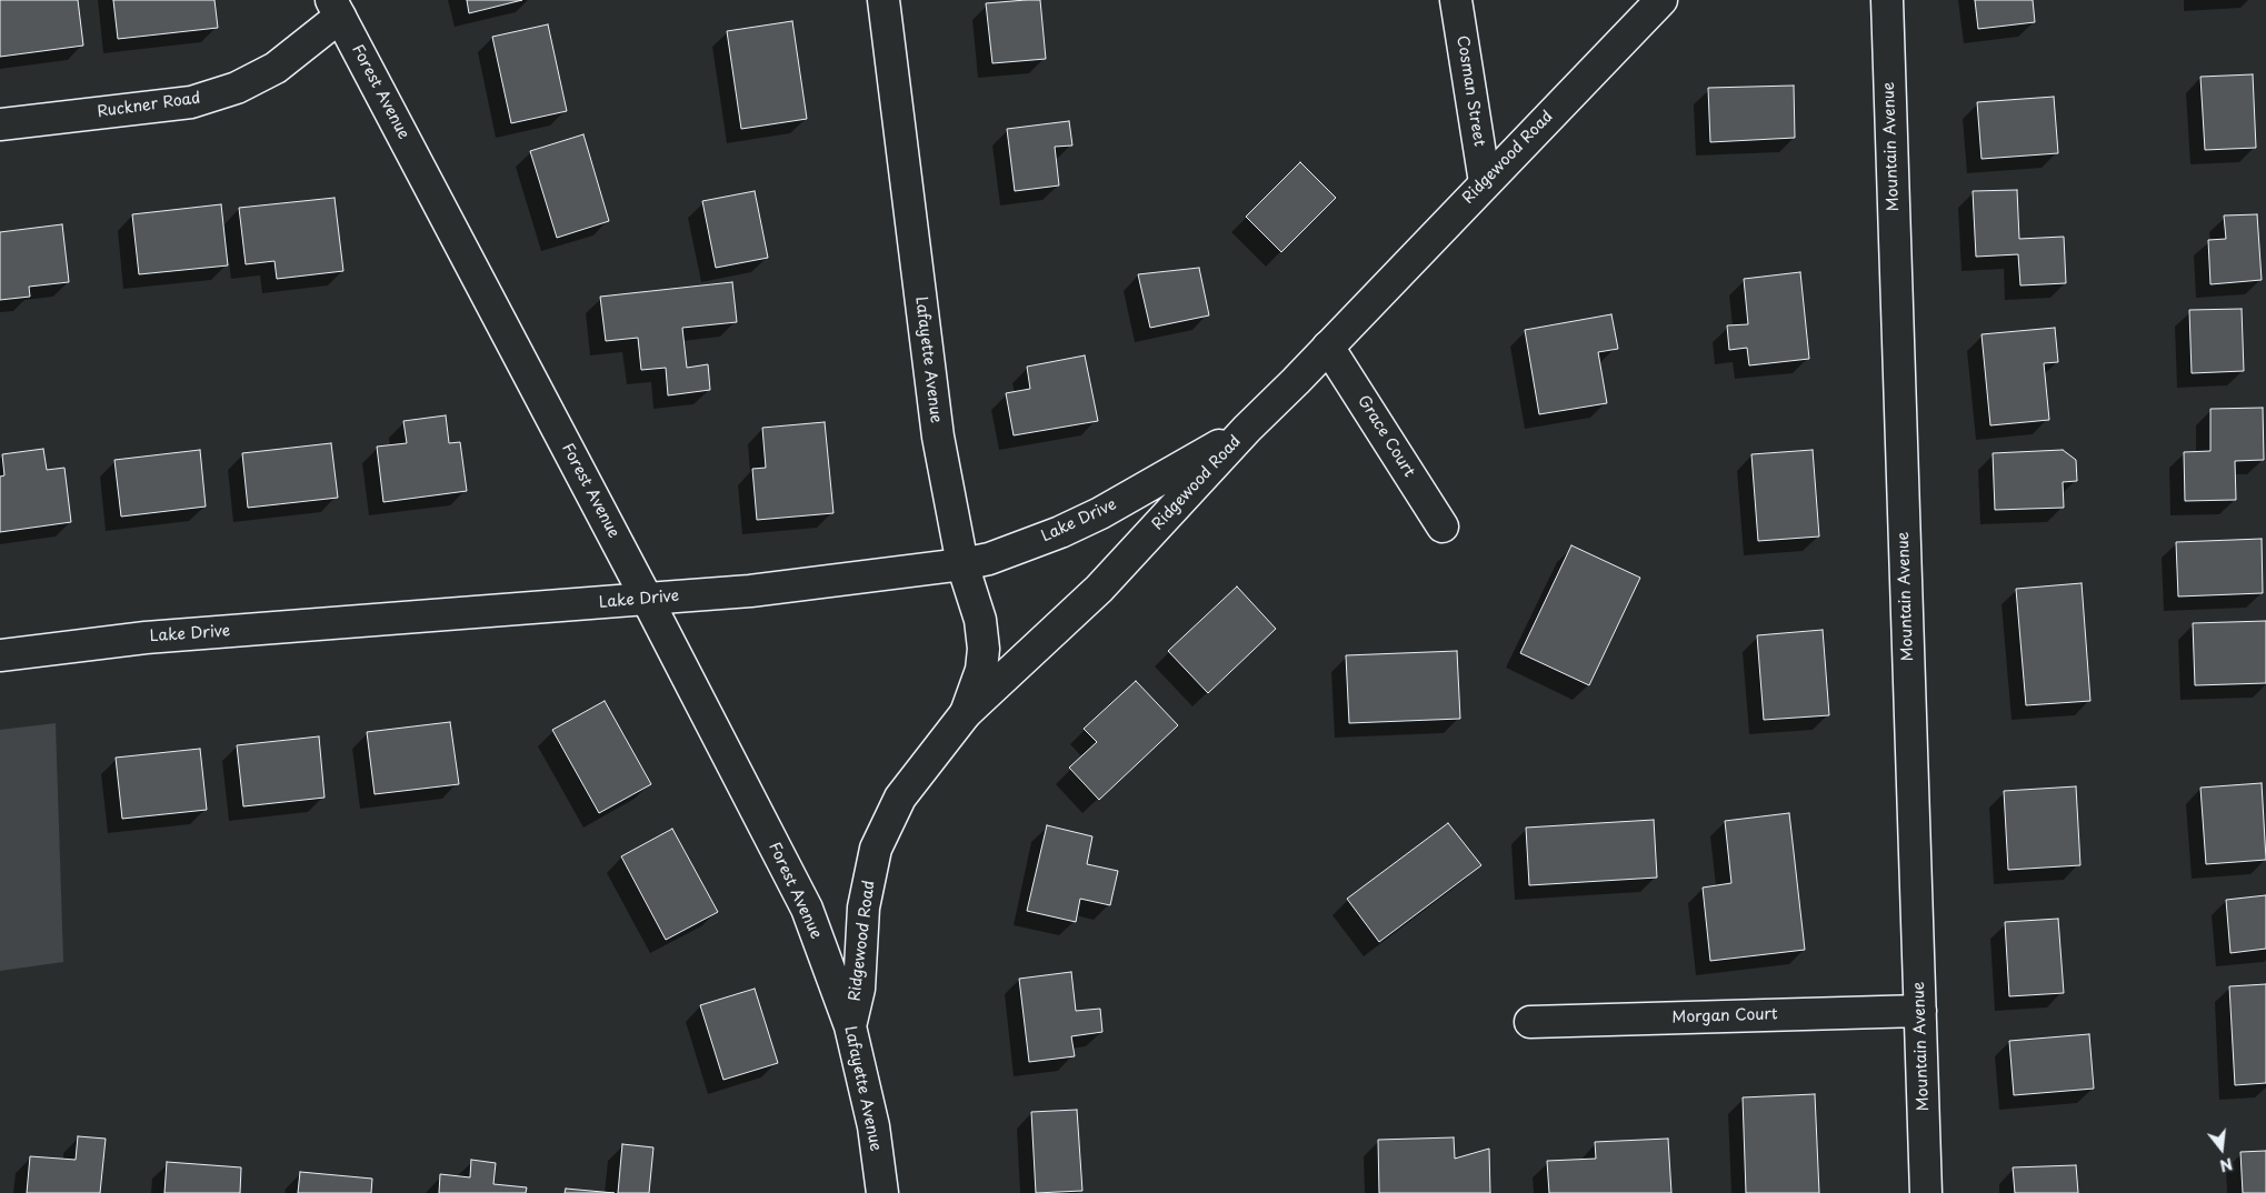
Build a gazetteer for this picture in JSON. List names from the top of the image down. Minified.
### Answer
{"streets":{"street":["Cosman Street","Forest Avenue","Ruckner Road","Mountain Avenue","Ridgewood Road","Lafayette Avenue","Grace Court","Lake Drive","Morgan Court"]},"crossings":[["Cosman Street","Ridgewood Road"],["Forest Avenue","Ruckner Road"],["Forest Avenue","Lafayette Avenue"],["Forest Avenue","Lake Drive"],["Mountain Avenue","Morgan Court"],["Ridgewood Road","Lafayette Avenue"],["Ridgewood Road","Grace Court"],["Ridgewood Road","Lake Drive"],["Lafayette Avenue","Lake Drive"]],"north":"bottom"}
